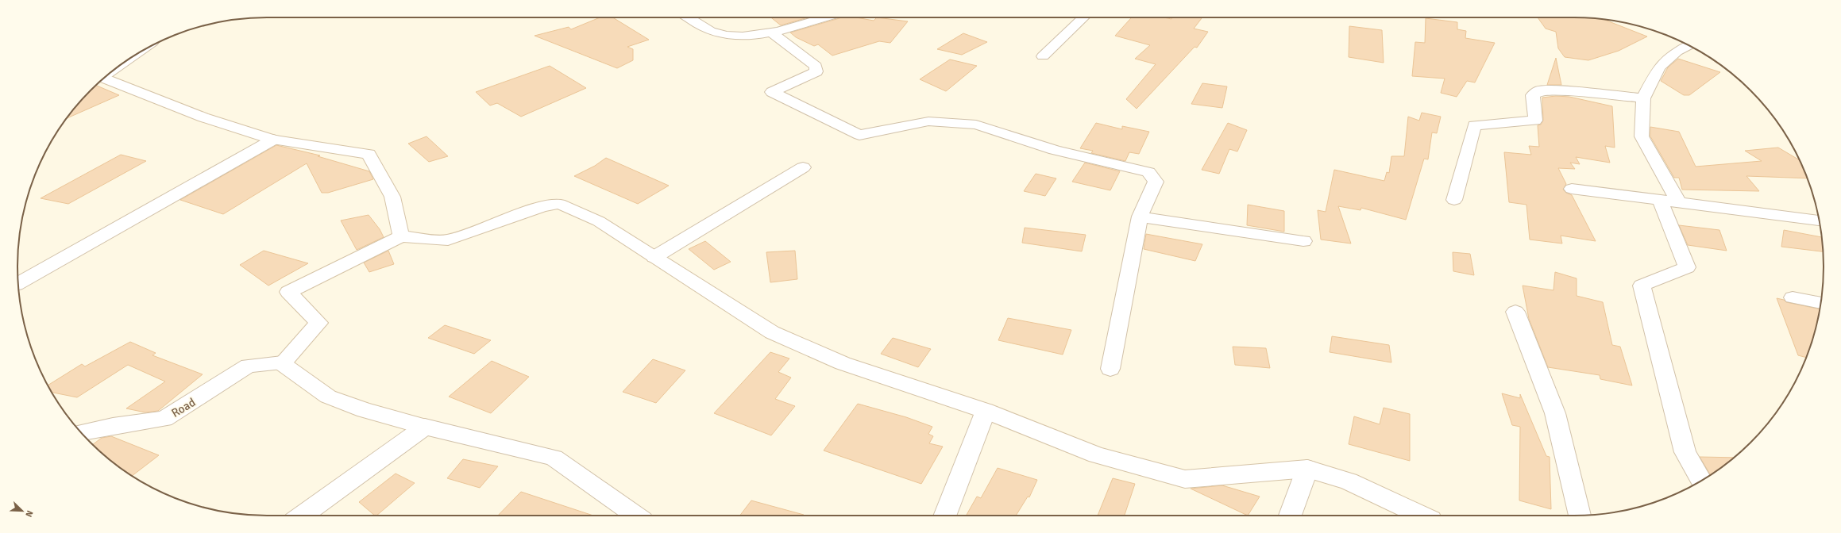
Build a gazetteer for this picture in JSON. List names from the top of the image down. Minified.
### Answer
{"streets":{"street":["Road"]},"north":"bottom right"}
